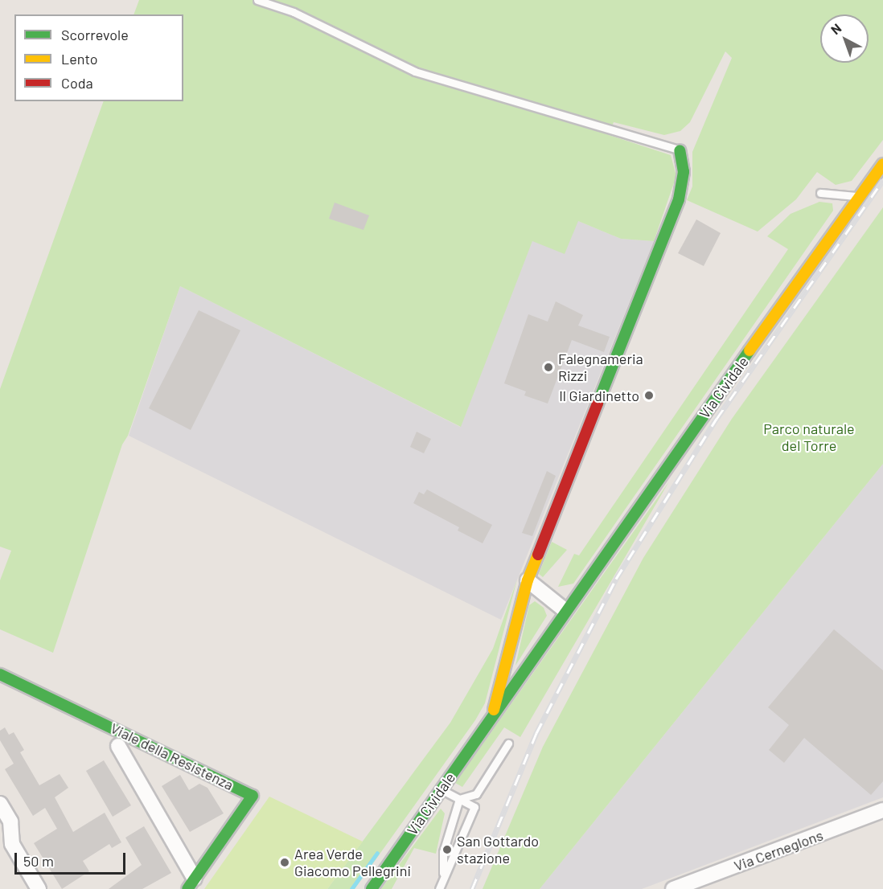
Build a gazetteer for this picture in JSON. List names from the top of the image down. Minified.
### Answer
{"streets":{"street":["Via Cividale","Viale della Resistenza","Via Cerneglons"]},"parks":["Parco naturale del Torre"],"places":["Falegnameria Rizzi","Il Giardinetto","San Gottardo stazione","Area Verde Giacomo Pellegrini"],"legend":["Scorrevole","Lento","Coda"],"scale_bar":"50 m","north":"top left"}
